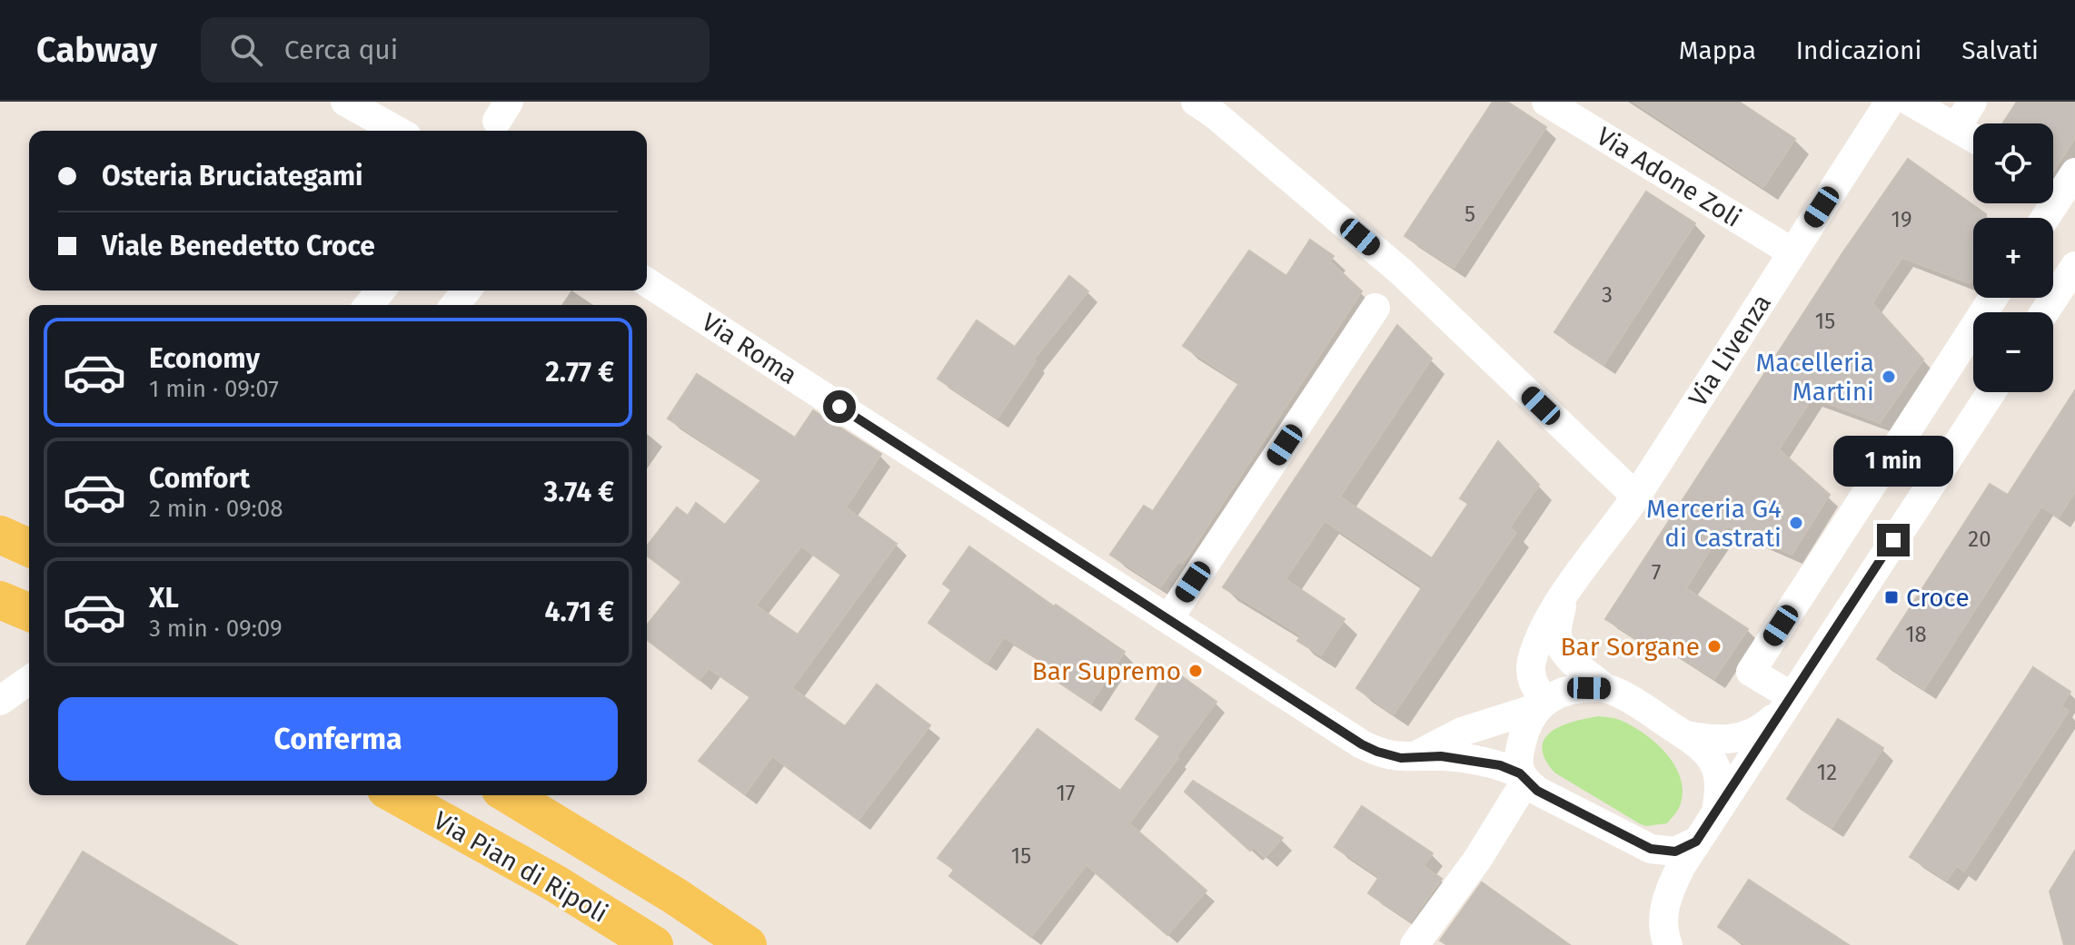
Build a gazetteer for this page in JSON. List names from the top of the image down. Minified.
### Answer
{"streets":{"main road":["Via Pian di Ripoli"],"street":["Via Adone Zoli","Via Roma","Via Livenza"]},"crossings":[["Via Adone Zoli","Via Livenza"],["Via Roma","Via Livenza"]],"places":{"other":["Macelleria Martini","Merceria G4 di Castrati","Bar Sorgane","Bar Supremo"],"transit":["Croce"]},"house_numbers":["5","19","3","15","20","7","18","12","17","15"],"page":{"header":"Cabway","search":"Cerca qui","nav":["Mappa","Indicazioni","Salvati"],"map_buttons":["+","−"],"banner":["Osteria Bruciategami","Viale Benedetto Croce"],"list":[{"name":"Economy","note":"1 min · 09:07","value":"2.77 €"},{"name":"Comfort","note":"2 min · 09:08","value":"3.74 €"},{"name":"XL","note":"3 min · 09:09","value":"4.71 €"}],"bubble":"1 min","buttons":"Conferma"}}
